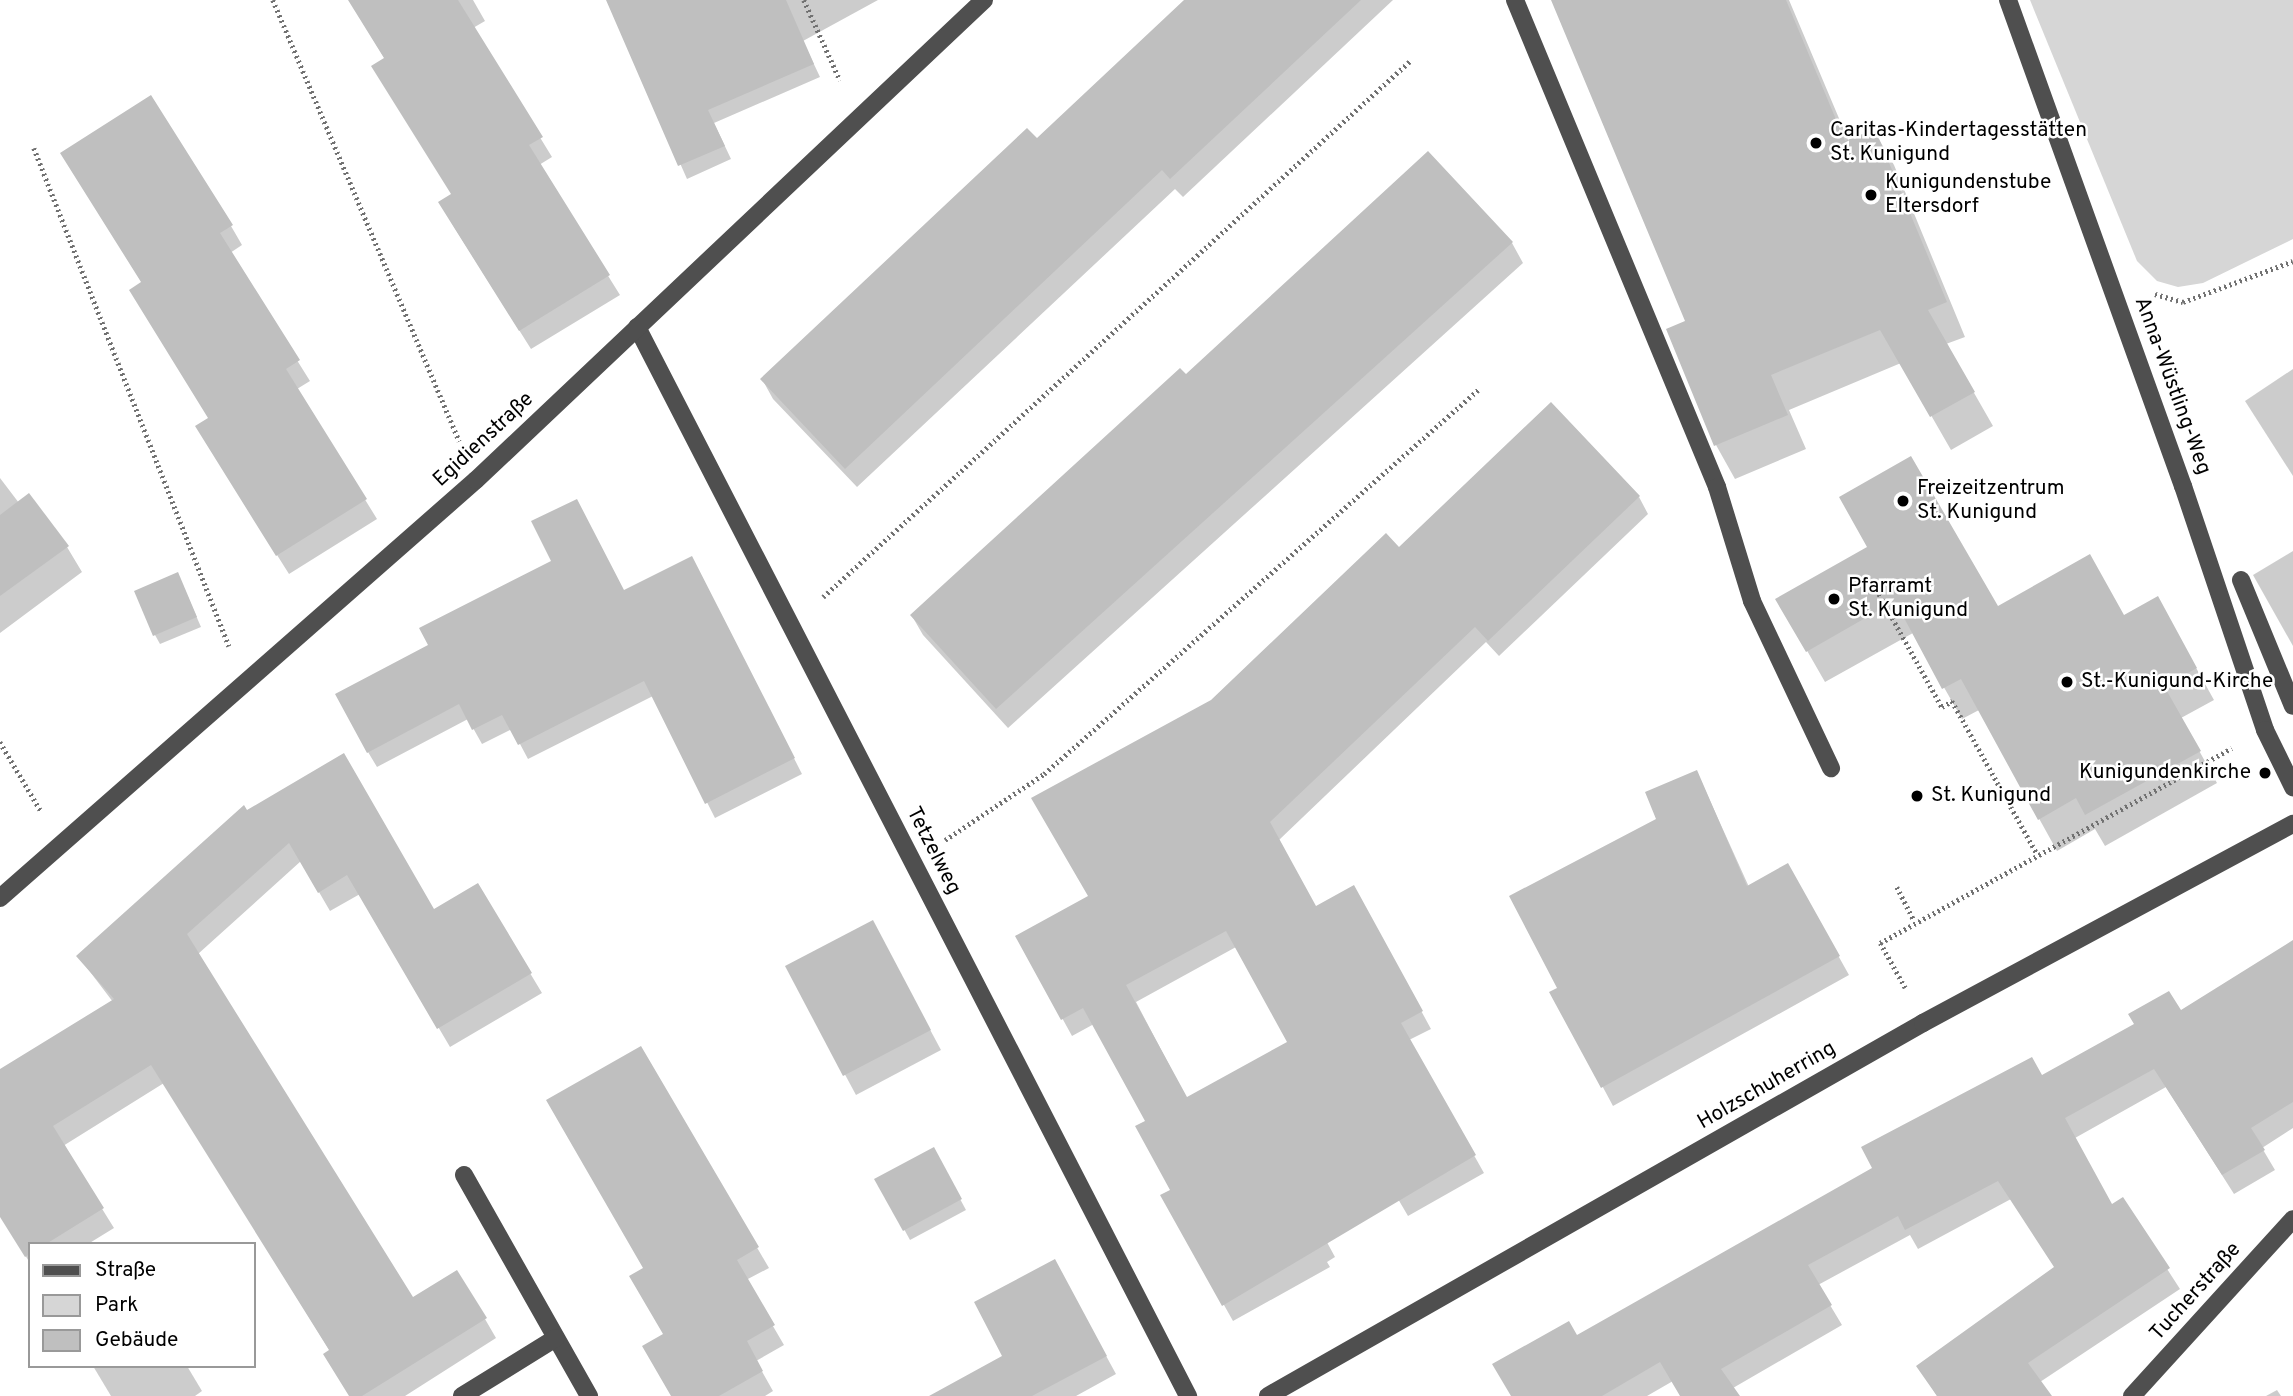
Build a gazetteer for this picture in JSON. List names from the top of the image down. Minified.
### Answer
{"streets":{"street":["Anna-Wüstling-Weg","Egidienstraße","Tetzelweg","Holzschuherring","Tucherstraße"]},"crossings":[["Egidienstraße","Tetzelweg"]],"places":["Caritas-Kindertagesstätten St. Kunigund","Kunigundenstube Eltersdorf","Freizeitzentrum St. Kunigund","Pfarramt St. Kunigund","St.-Kunigund-Kirche","Kunigundenkirche","St. Kunigund"],"legend":["Straße","Park","Gebäude"]}
